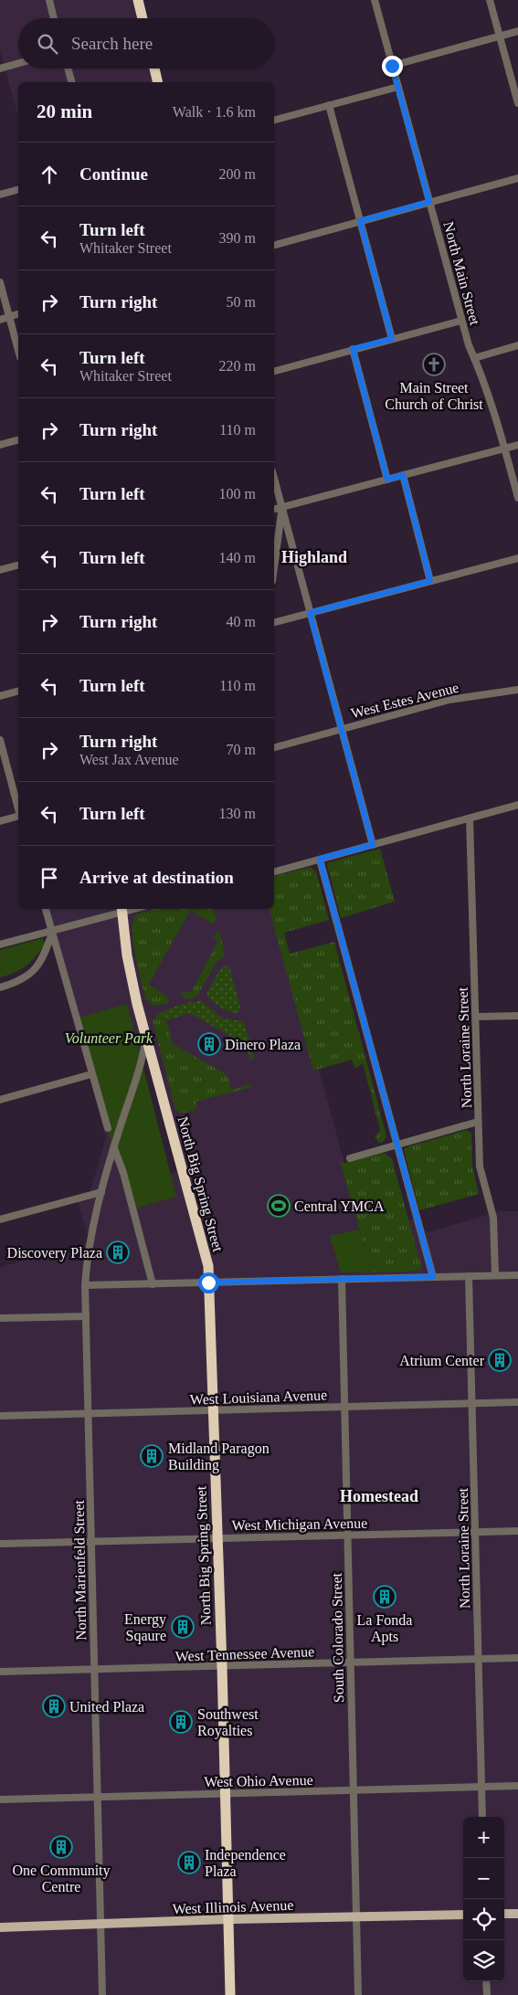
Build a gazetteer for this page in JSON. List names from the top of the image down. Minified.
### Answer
{"streets":{"highway":["North Big Spring Street"],"main road":["West Illinois Avenue"],"street":["North Main Street","West Estes Avenue","North Loraine Street","West Louisiana Avenue","West Michigan Avenue","North Marienfeld Street","South Colorado Street","West Tennessee Avenue","West Ohio Avenue"]},"crossings":[["North Loraine Street","West Louisiana Avenue"],["North Loraine Street","West Michigan Avenue"],["North Loraine Street","West Tennessee Avenue"],["North Loraine Street","West Ohio Avenue"],["North Big Spring Street","West Louisiana Avenue"],["North Big Spring Street","West Michigan Avenue"],["North Big Spring Street","North Marienfeld Street"],["North Big Spring Street","West Tennessee Avenue"],["North Big Spring Street","West Ohio Avenue"],["North Big Spring Street","West Illinois Avenue"],["West Louisiana Avenue","North Marienfeld Street"],["West Louisiana Avenue","South Colorado Street"],["West Michigan Avenue","North Marienfeld Street"],["West Michigan Avenue","South Colorado Street"],["North Marienfeld Street","West Tennessee Avenue"],["North Marienfeld Street","West Ohio Avenue"],["North Marienfeld Street","West Illinois Avenue"],["South Colorado Street","West Tennessee Avenue"],["South Colorado Street","West Ohio Avenue"],["South Colorado Street","West Illinois Avenue"]],"districts":["Highland","Homestead"],"parks":["Volunteer Park"],"places":{"church":["Main Street Church of Christ"],"building":["Dinero Plaza","Discovery Plaza","Atrium Center","Midland Paragon Building","La Fonda Apts","Energy Sqaure","United Plaza","Southwest Royalties","One Community Centre","Independence Plaza"],"sports":["Central YMCA"]},"page":{"search":"Search here","heading":["20 min","Walk · 1.6 km"],"list":[["Continue","200 m"],["Turn left","Whitaker Street","390 m"],["Turn right","50 m"],["Turn left","Whitaker Street","220 m"],["Turn right","110 m"],["Turn left","100 m"],["Turn left","140 m"],["Turn right","40 m"],["Turn left","110 m"],["Turn right","West Jax Avenue","70 m"],["Turn left","130 m"],"Arrive at destination"],"map_buttons":["+","−"]}}
